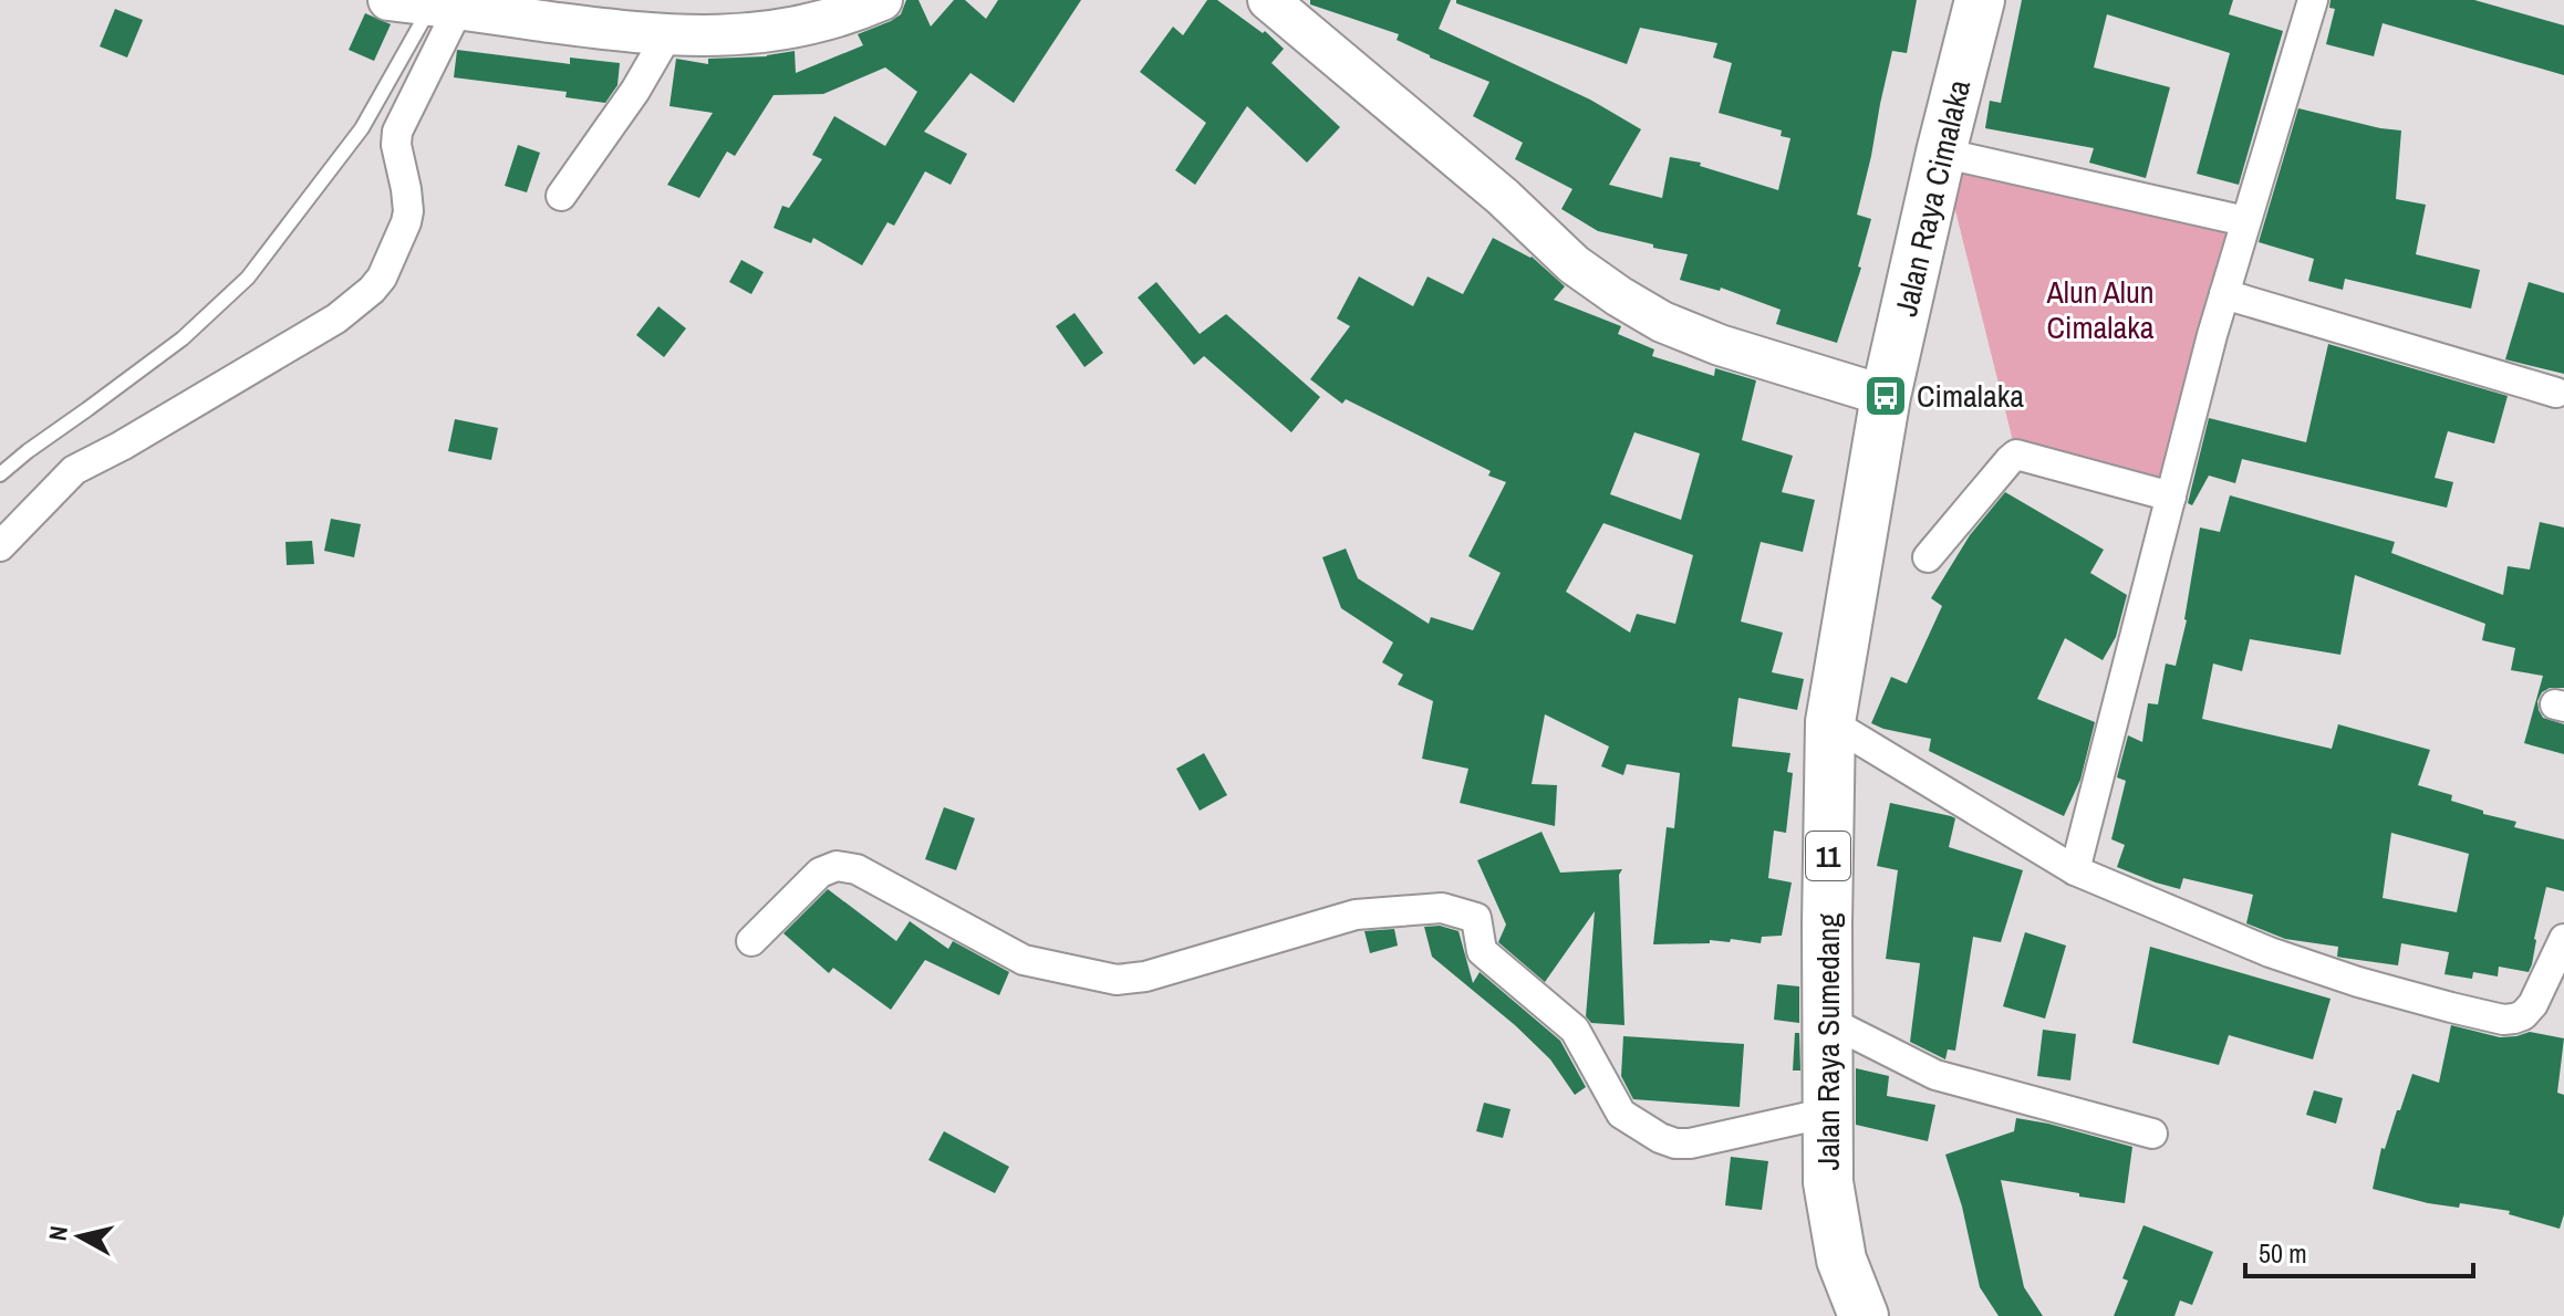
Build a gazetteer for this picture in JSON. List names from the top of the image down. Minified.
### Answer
{"streets":{"highway":["Jalan Raya Cimalaka","11","Jalan Raya Sumedang"]},"crossings":[["Jalan Raya Cimalaka","Jalan Raya Sumedang"]],"parks":["Alun Alun Cimalaka"],"places":{"bus stop":["Cimalaka"]},"scale_bar":"50 m","north":"left"}
